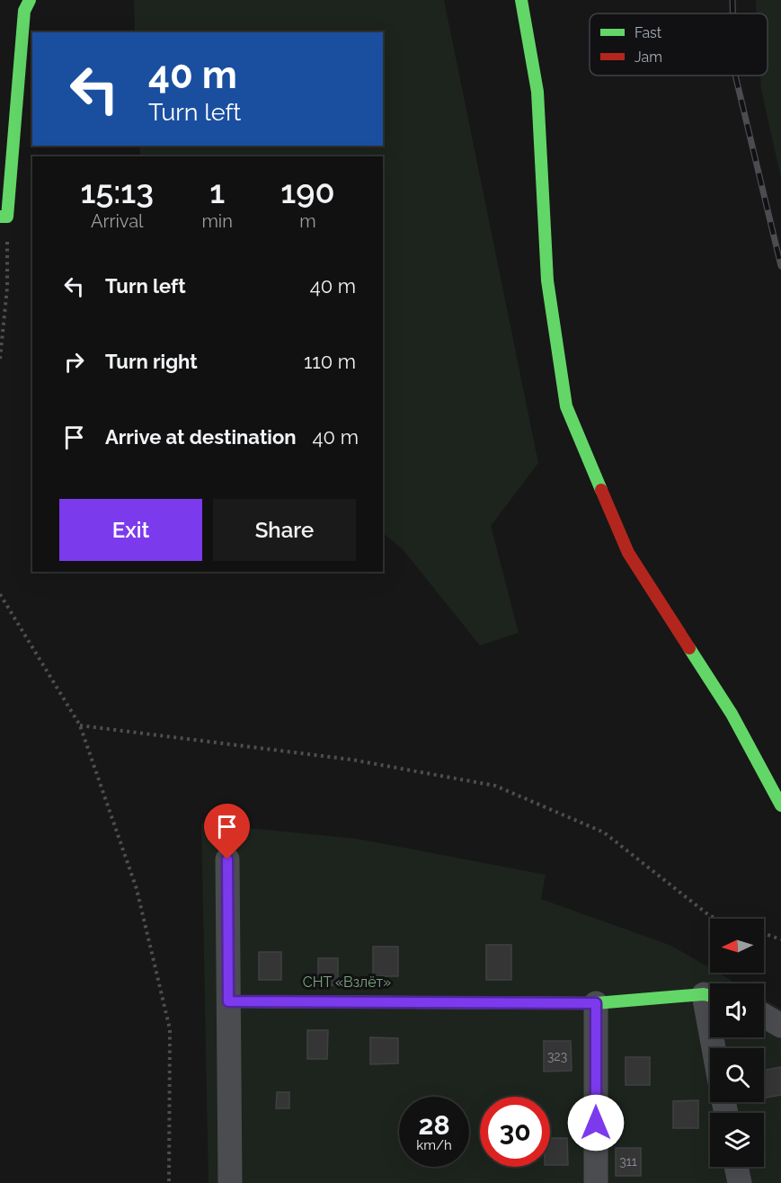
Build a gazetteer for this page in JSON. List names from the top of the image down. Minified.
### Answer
{"parks":["СНТ «Взлёт»"],"house_numbers":["323","311"],"legend":["Fast","Jam"],"north":"left","page":{"turn":["40 m","Turn left"],"eta":["15:13","Arrival","1","min","190","m"],"list":[{"name":"Turn left","value":"40 m"},{"name":"Turn right","value":"110 m"},{"name":"Arrive at destination","value":"40 m"}],"buttons":["Exit","Share"],"speed":"28 km/h","limit":"30"}}
